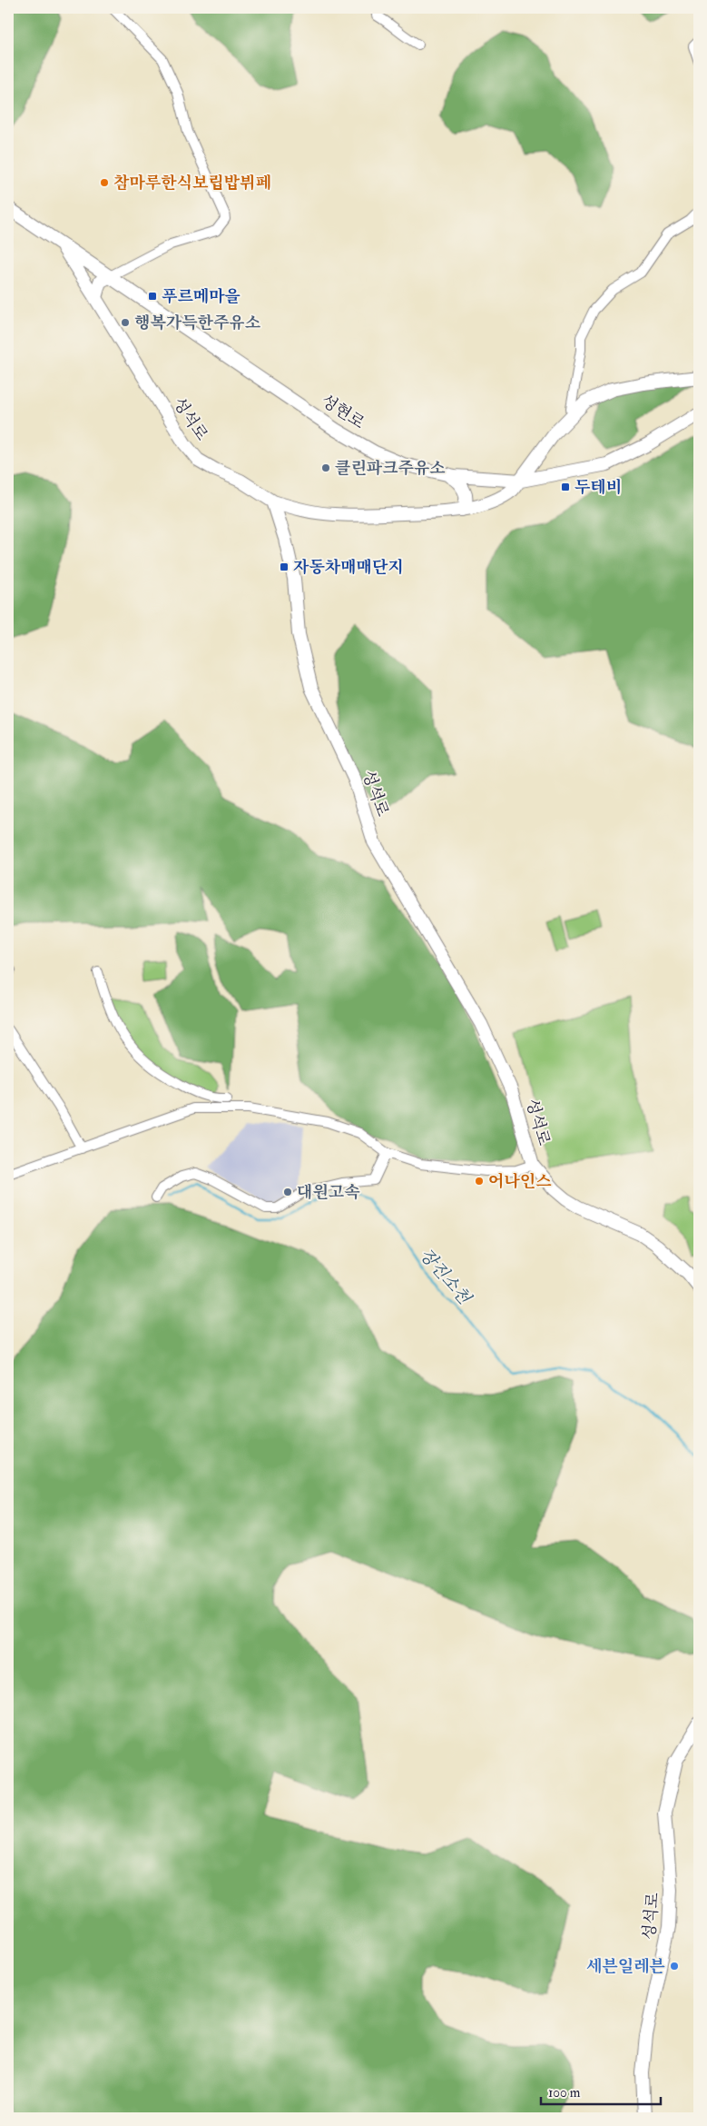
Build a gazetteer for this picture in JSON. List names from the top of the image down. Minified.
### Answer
{"streets":{"street":["성현로","성석로"]},"crossings":[["성현로","성석로"]],"water":["장진소천"],"places":{"other":["참마루한식보립밥뷔페","행복가득한주유소","클린파크주유소","어나인스","대원고속","세븐일레븐"],"transit":["푸르메마을","두테비","자동차매매단지"]},"scale_bar":"100 m"}
